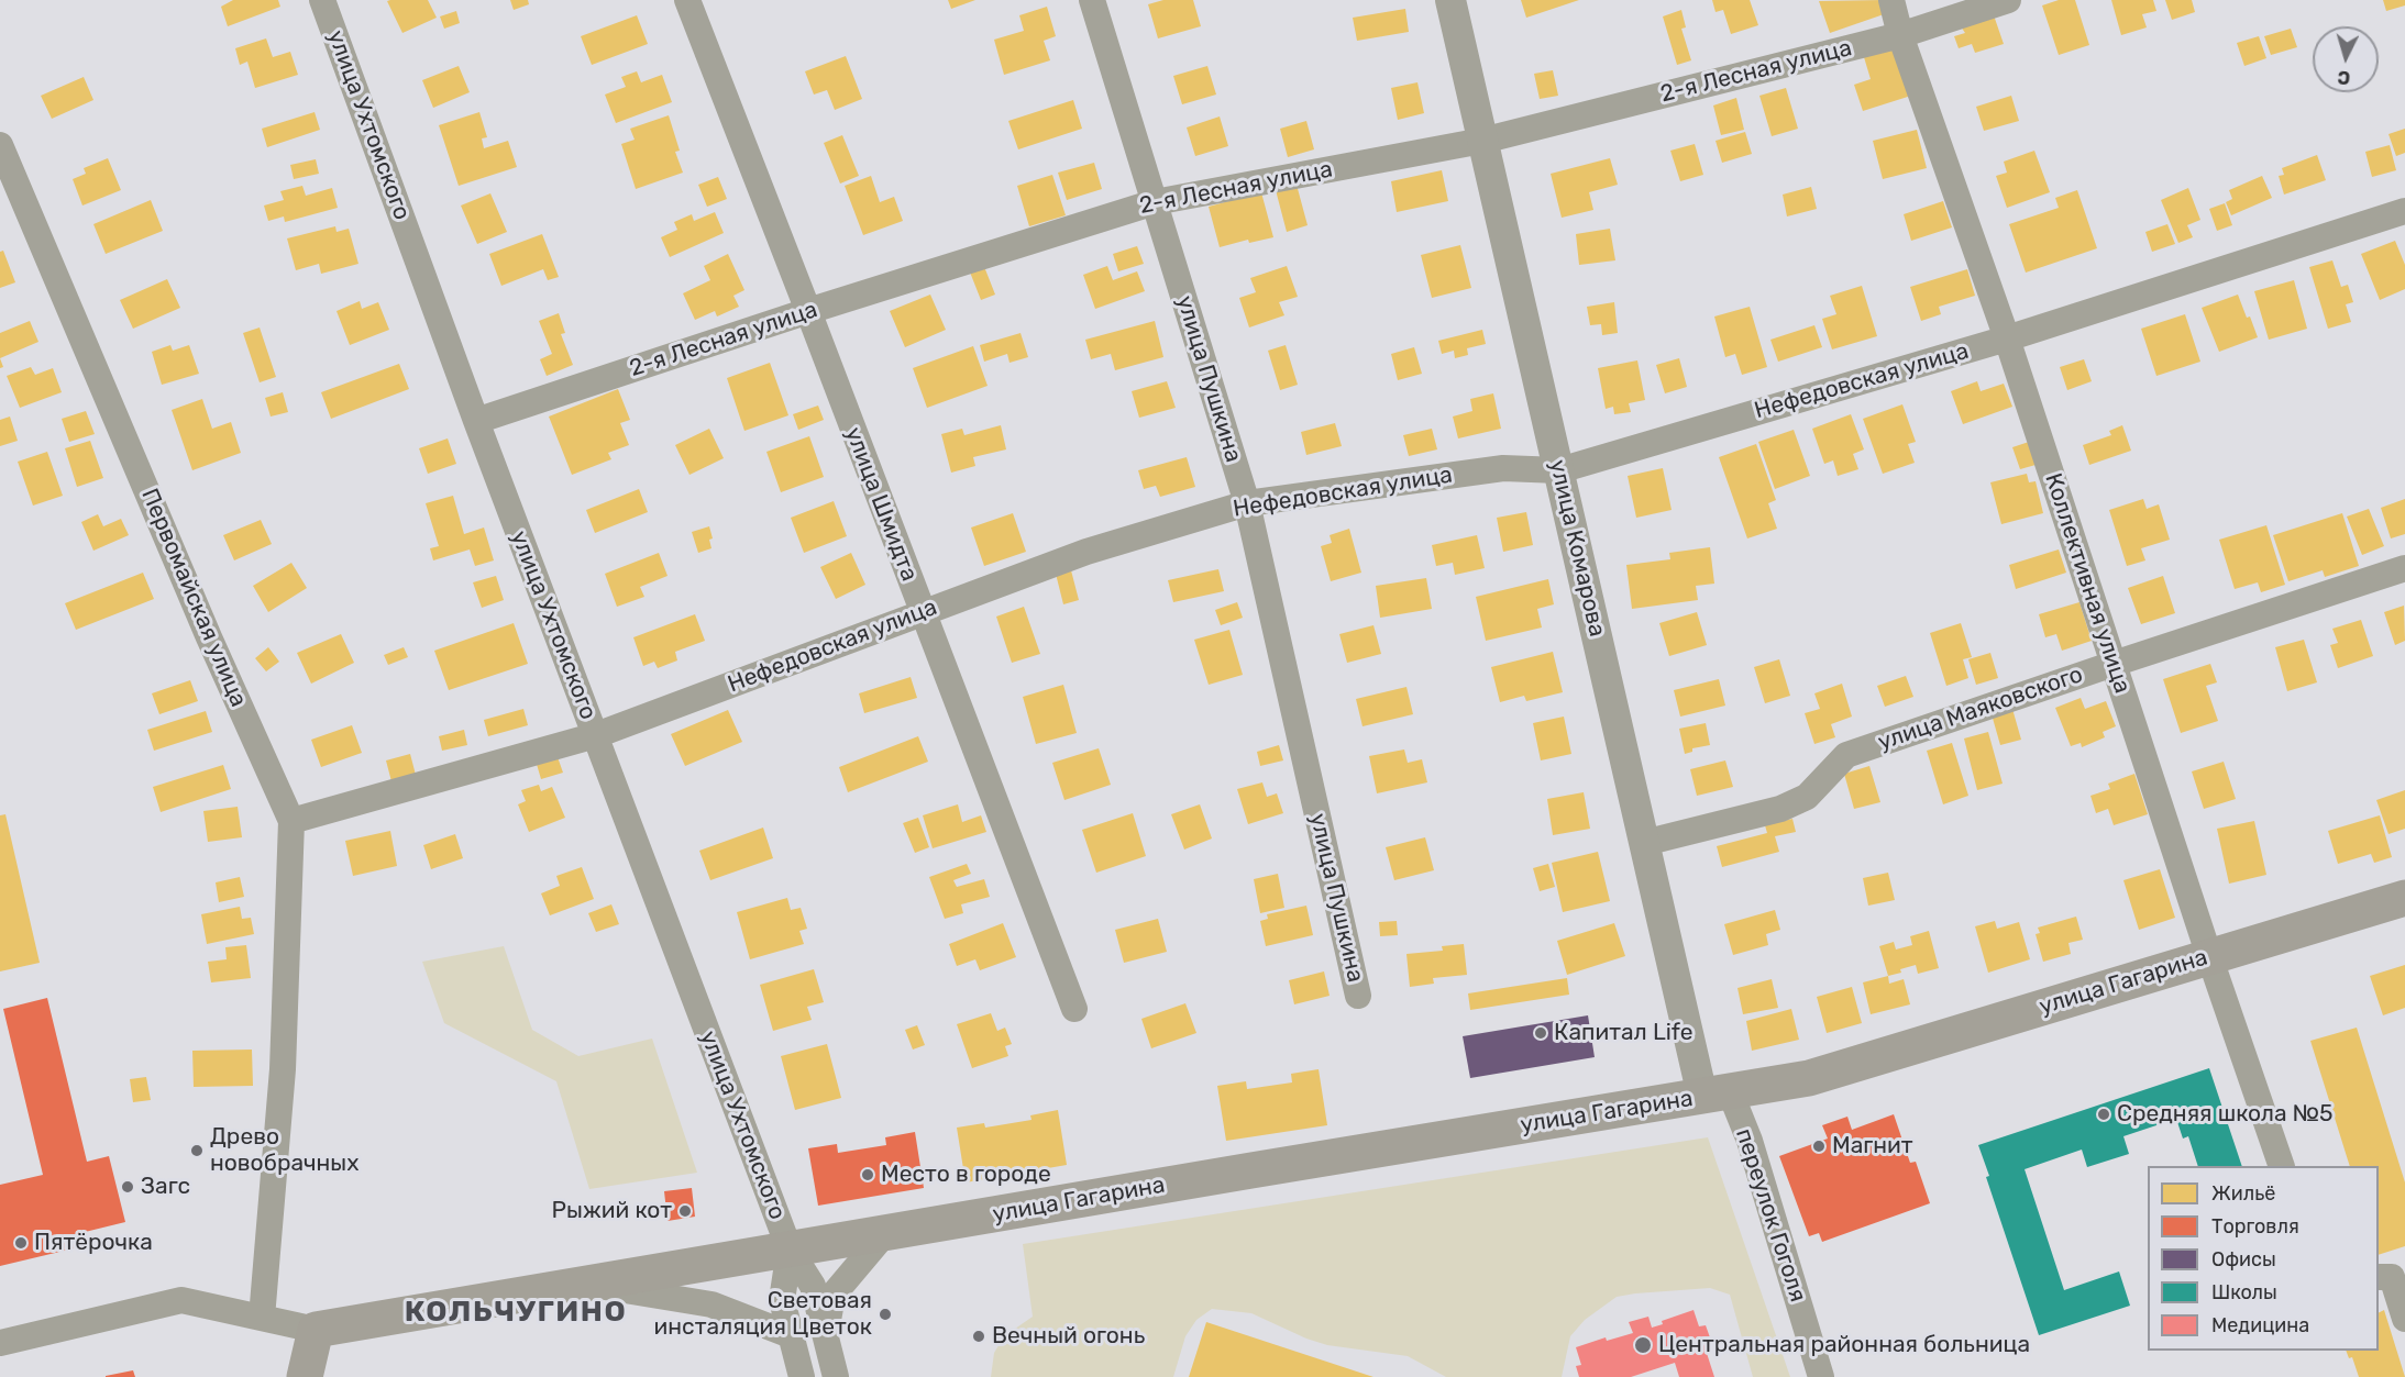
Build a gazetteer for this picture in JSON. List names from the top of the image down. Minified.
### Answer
{"streets":{"main road":["улица Гагарина"],"street":["2-я Лесная улица","улица Ухтомского","улица Пушкина","Нефедовская улица","улица Шмидта","улица Комарова","Коллективная улица","Первомайская улица","улица Маяковского","переулок Гоголя"]},"crossings":[["2-я Лесная улица","улица Ухтомского"],["2-я Лесная улица","улица Пушкина"],["2-я Лесная улица","улица Шмидта"],["2-я Лесная улица","улица Комарова"],["2-я Лесная улица","Коллективная улица"],["улица Ухтомского","Нефедовская улица"],["улица Ухтомского","улица Гагарина"],["улица Пушкина","Нефедовская улица"],["Нефедовская улица","улица Шмидта"],["Нефедовская улица","улица Комарова"],["Нефедовская улица","Коллективная улица"],["Нефедовская улица","Первомайская улица"],["улица Комарова","улица Маяковского"],["улица Комарова","улица Гагарина"],["улица Комарова","переулок Гоголя"],["Коллективная улица","улица Маяковского"],["Коллективная улица","улица Гагарина"],["улица Гагарина","переулок Гоголя"]],"districts":["КОЛЬЧУГИНО"],"places":["Капитал Life","Средняя школа №5","Магнит","Древо новобрачных","Место в городе","Загс","Рыжий кот","Пятёрочка","Световая инсталяция Цветок","Вечный огонь","Центральная районная больница"],"legend":["Жильё","Торговля","Офисы","Школы","Медицина"],"north":"bottom"}
